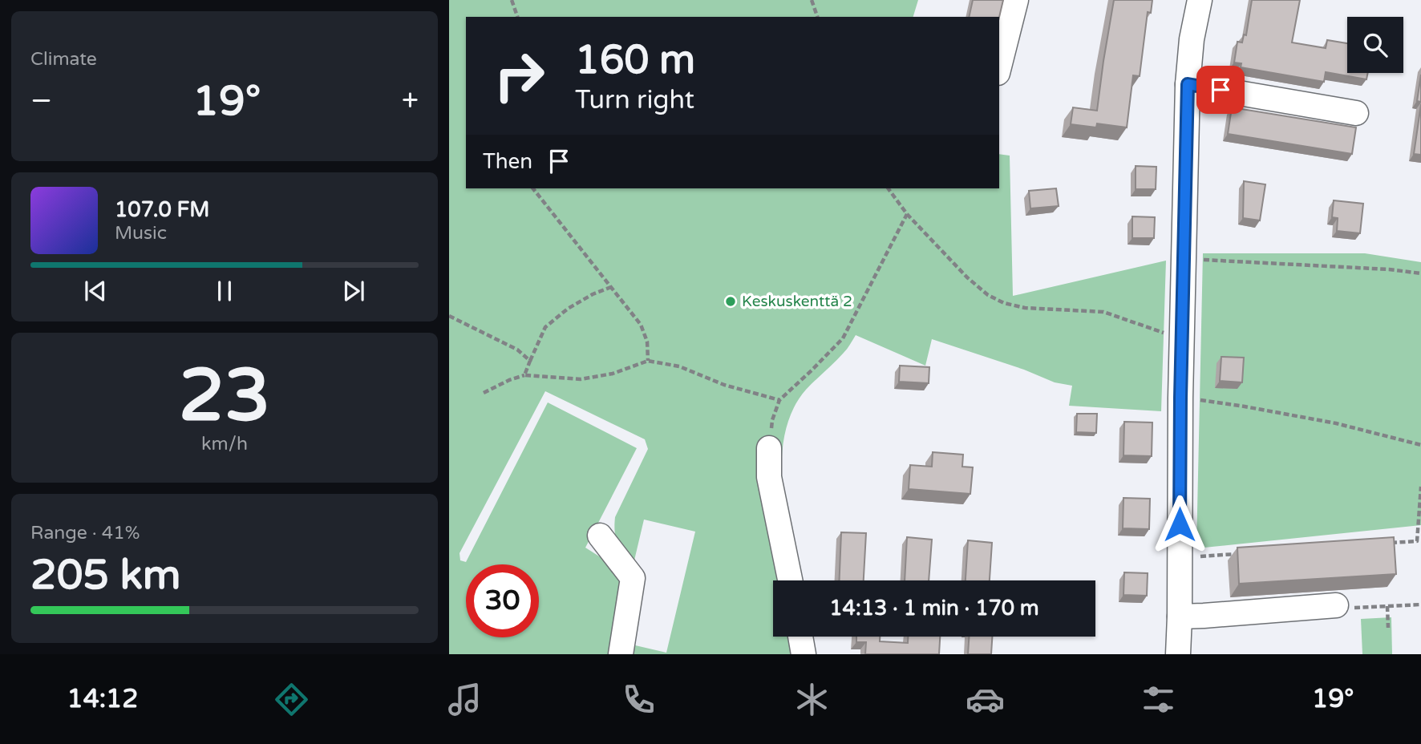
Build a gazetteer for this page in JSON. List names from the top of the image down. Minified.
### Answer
{"places":["Keskuskenttä 2"],"page":{"tile":["Climate",["23","km/h"],["Range · 41%","205 km"]],"turn":["160 m","Turn right"],"heat":["−","19°","+"],"then":"Then","song":["107.0 FM","Music"],"limit":"30","trip":"14:13 · 1 min · 170 m","tabs":["14:12","19°"]}}
